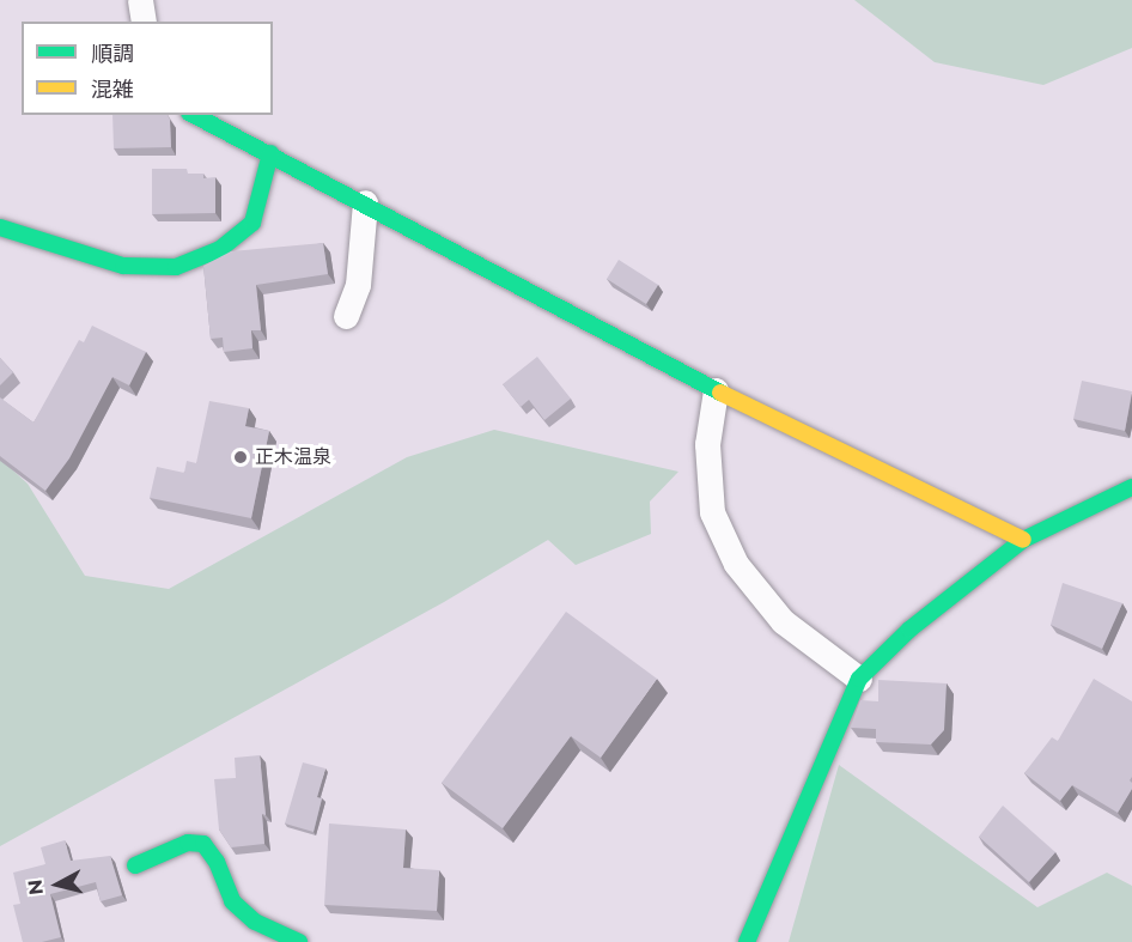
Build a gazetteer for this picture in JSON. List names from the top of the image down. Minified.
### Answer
{"places":["正木温泉"],"legend":["順調","混雑"],"north":"left"}
